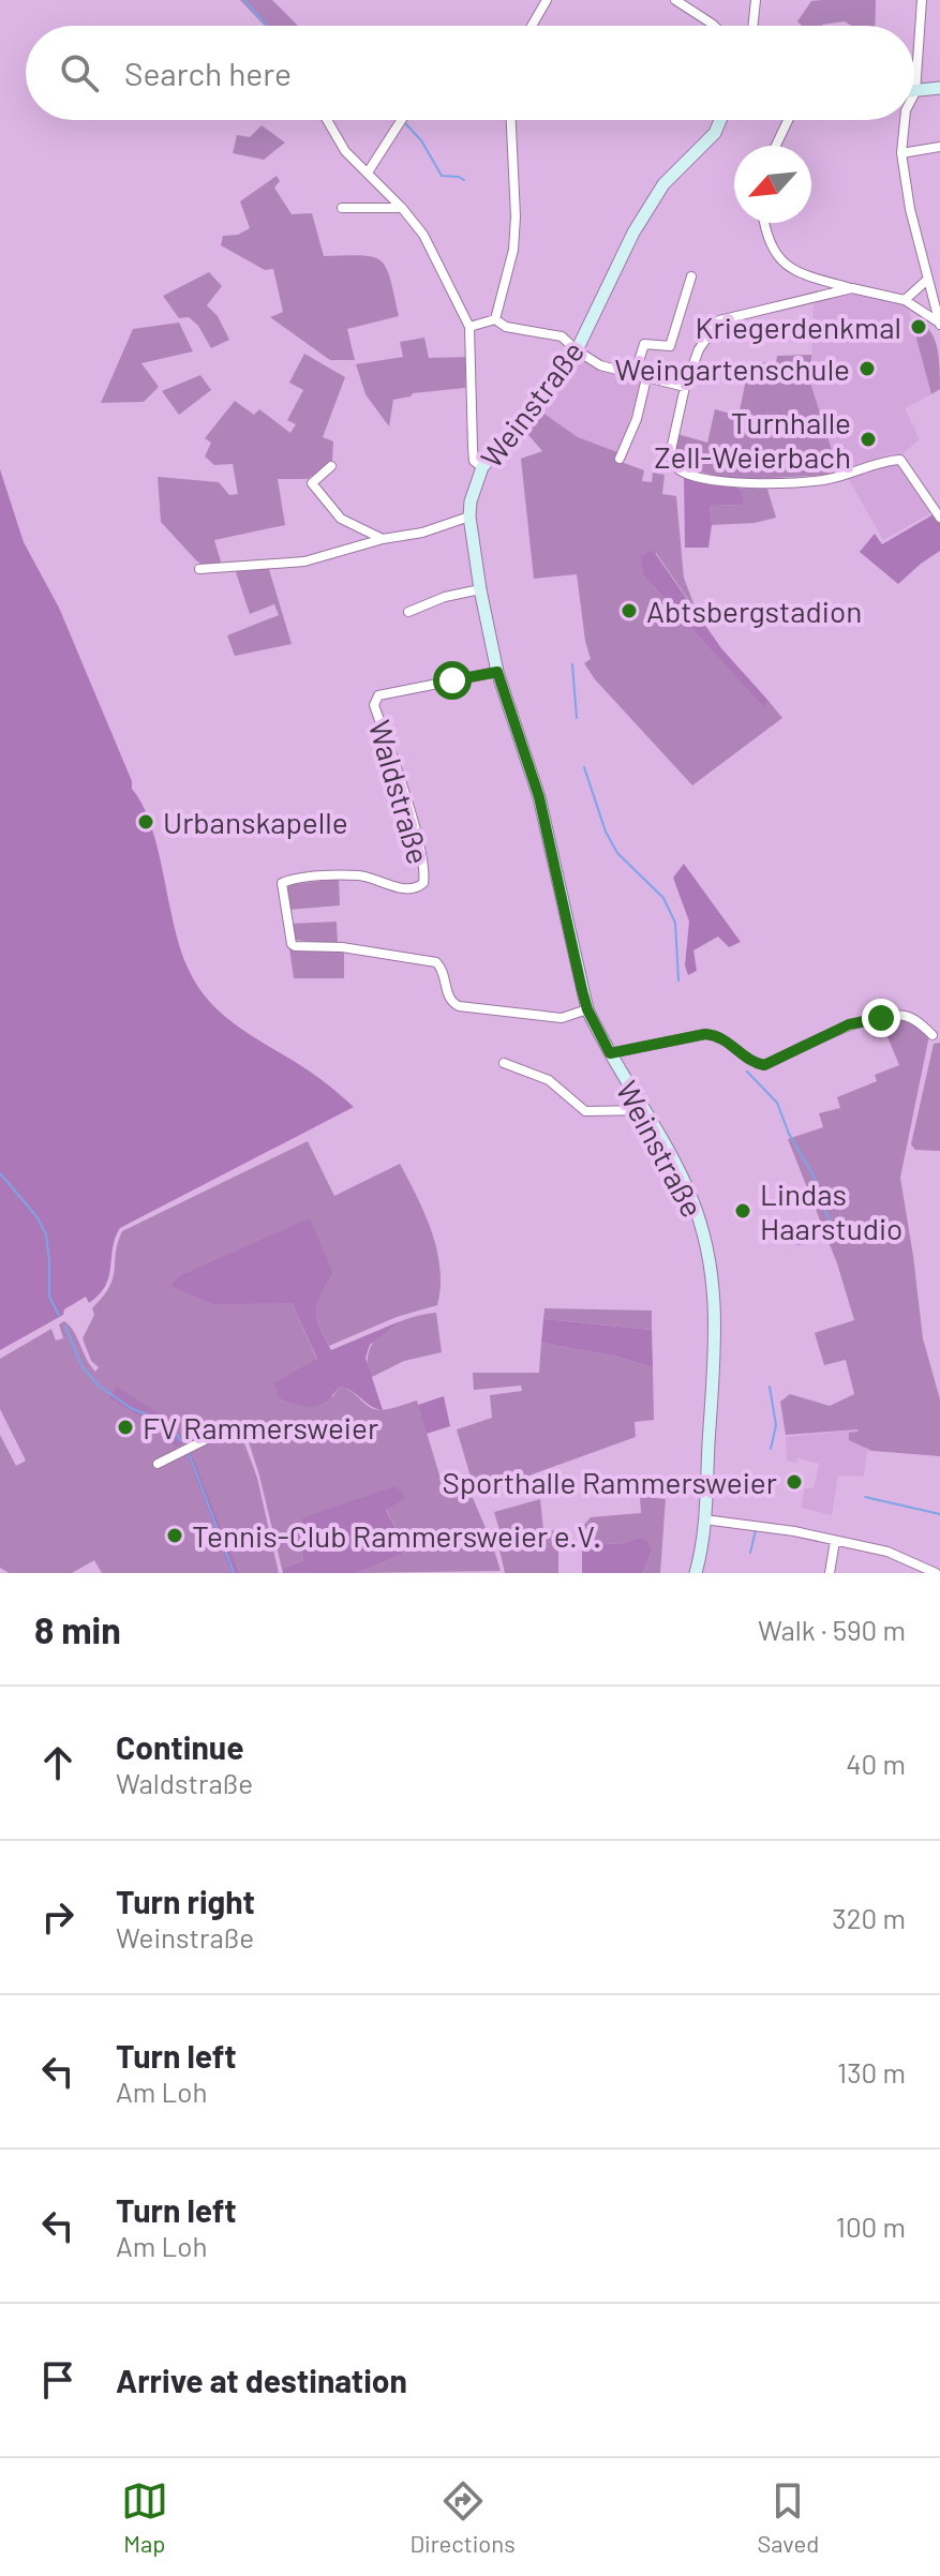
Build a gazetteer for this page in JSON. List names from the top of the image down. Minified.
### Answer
{"streets":{"street":["Weinstraße","Waldstraße"]},"crossings":[["Weinstraße","Waldstraße"]],"places":["Kriegerdenkmal","Weingartenschule","Turnhalle Zell-Weierbach","Abtsbergstadion","Urbanskapelle","Lindas Haarstudio","FV Rammersweier","Sporthalle Rammersweier","Tennis-Club Rammersweier e.V."],"north":"bottom left","page":{"search":"Search here","heading":["8 min","Walk · 590 m"],"list":[["Continue","Waldstraße","40 m"],["Turn right","Weinstraße","320 m"],["Turn left","Am Loh","130 m"],["Turn left","Am Loh","100 m"],"Arrive at destination"],"nav":["Map","Directions","Saved"]}}
